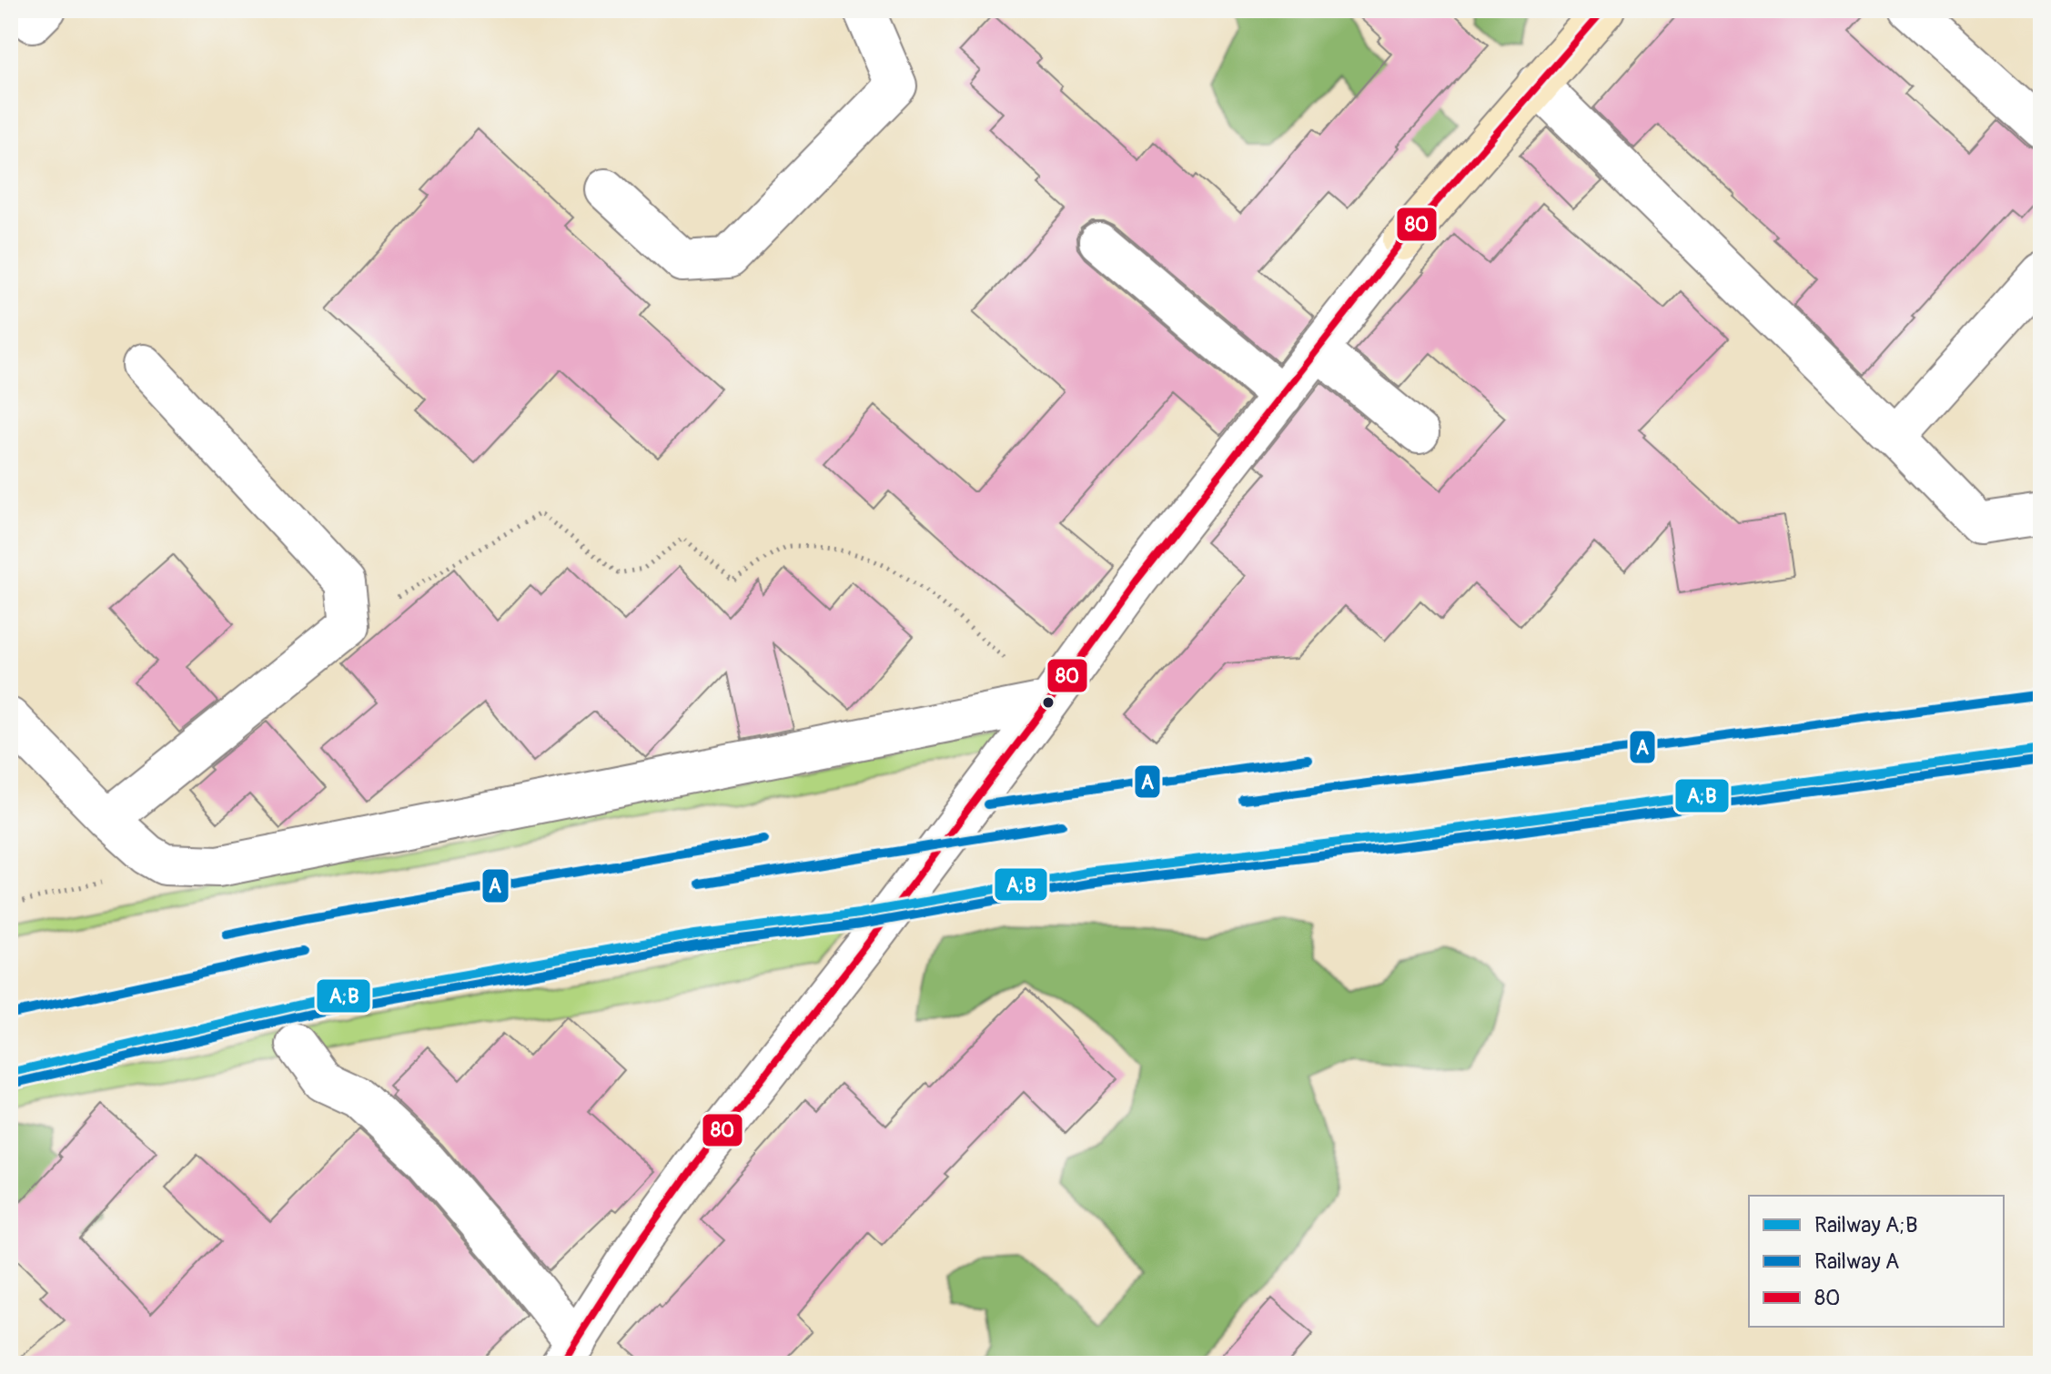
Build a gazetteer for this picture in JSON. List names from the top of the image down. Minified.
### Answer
{"lines":["transit line 80","rail line A","rail line A;B"],"legend":["Railway A;B","Railway A","80"]}
